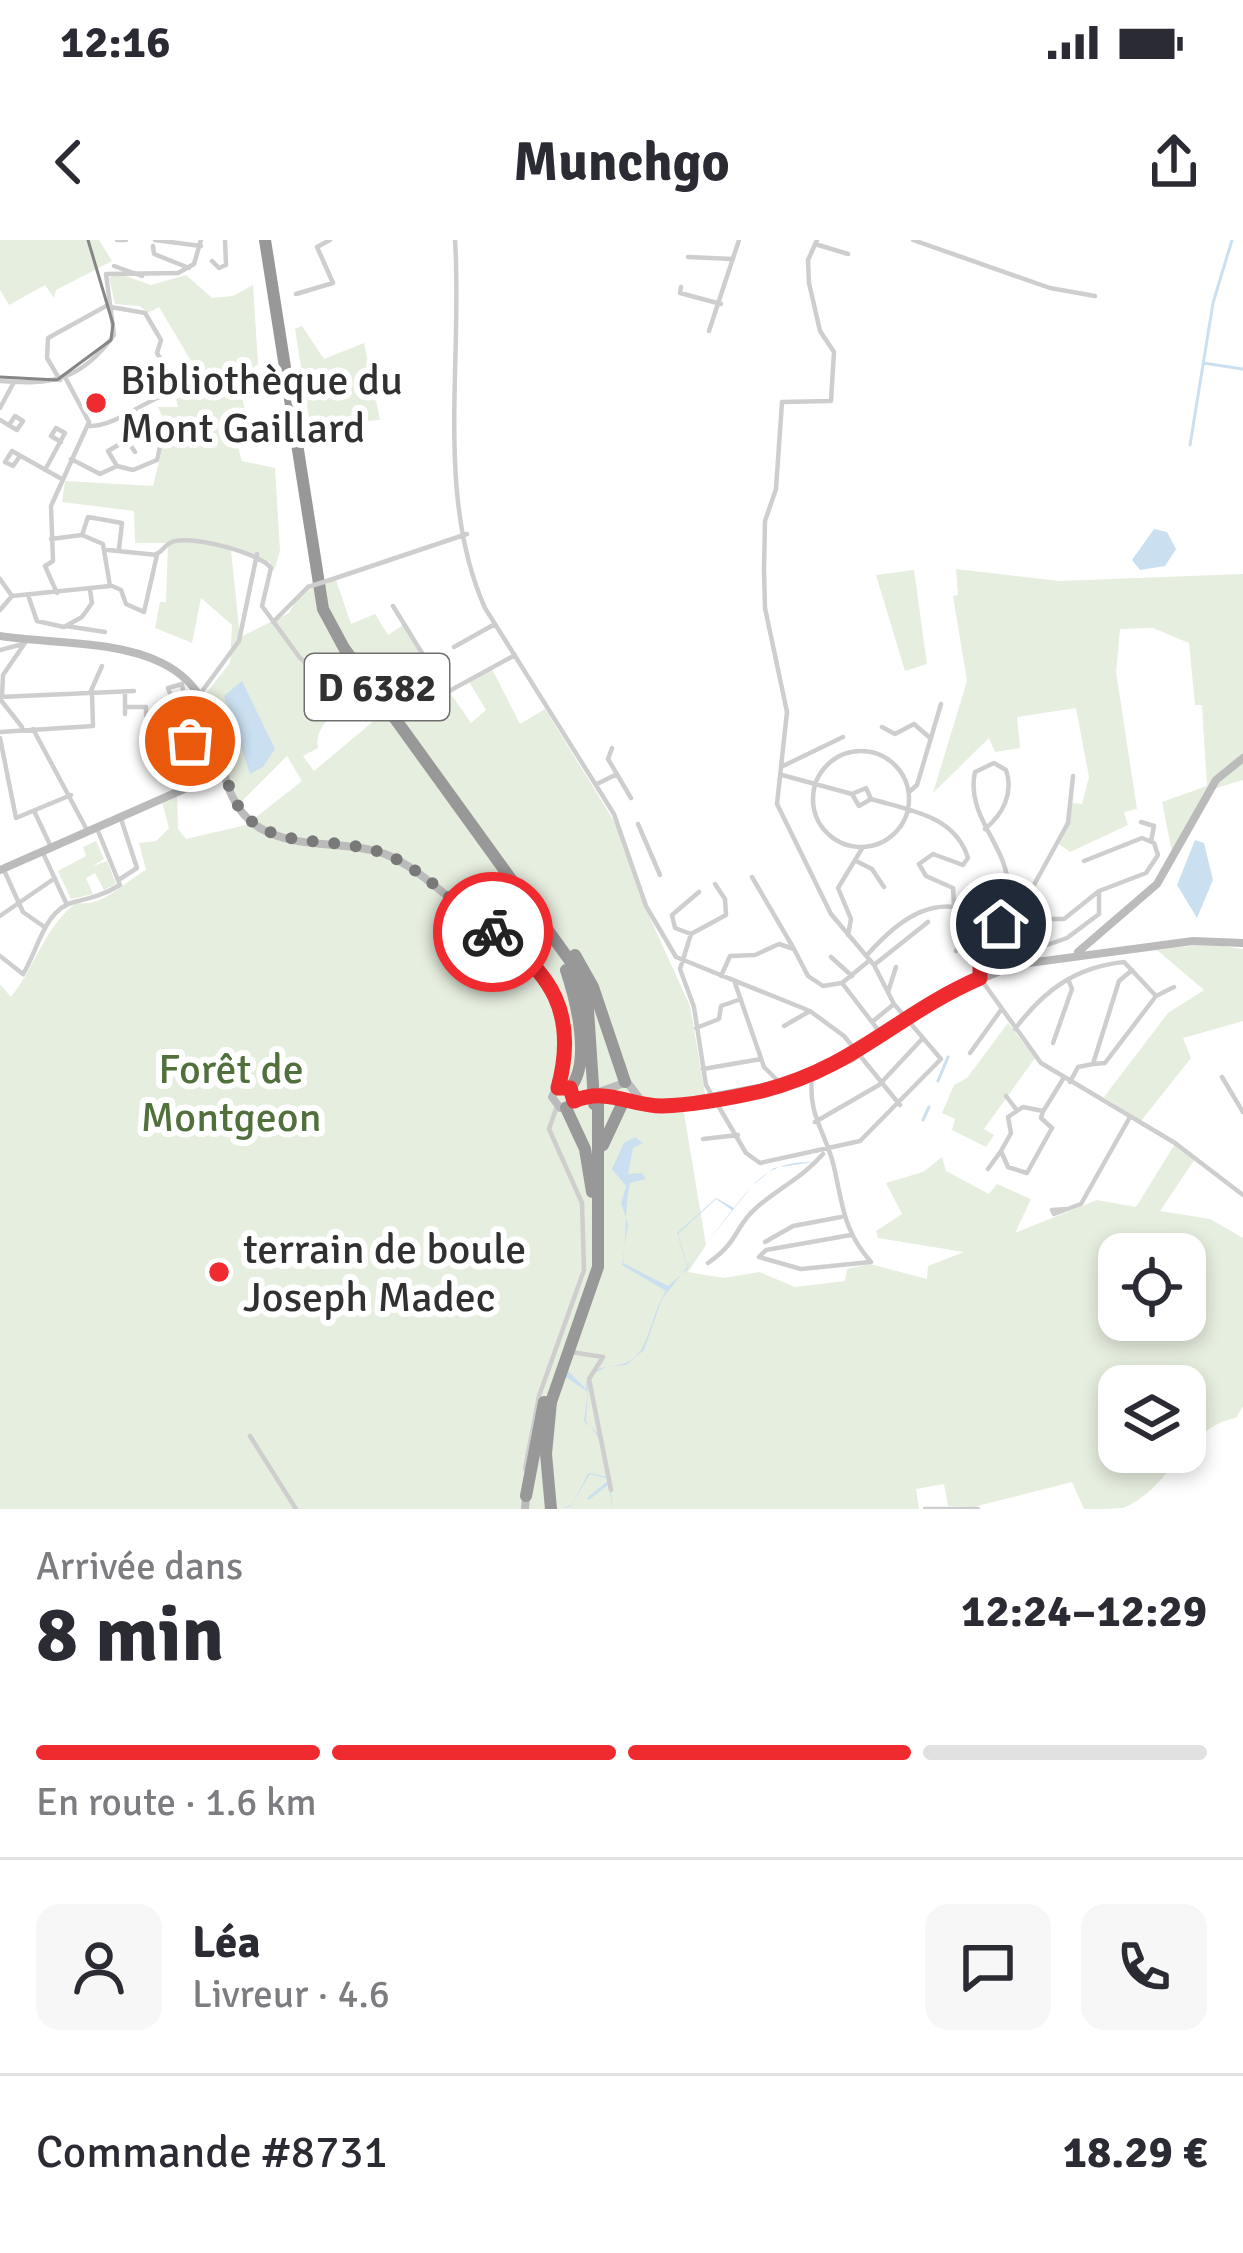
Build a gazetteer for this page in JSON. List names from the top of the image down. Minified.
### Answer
{"streets":{"highway":["D 6382"]},"parks":["Forêt de Montgeon"],"places":["Bibliothèque du Mont Gaillard","terrain de boule Joseph Madec"],"page":{"status":"12:16","header":"Munchgo","heading":["8 min","Arrivée dans","12:24–12:29"],"panel":["Léa","Livreur · 4.6","Commande #8731","18.29 €"],"bar":"En route · 1.6 km"}}
